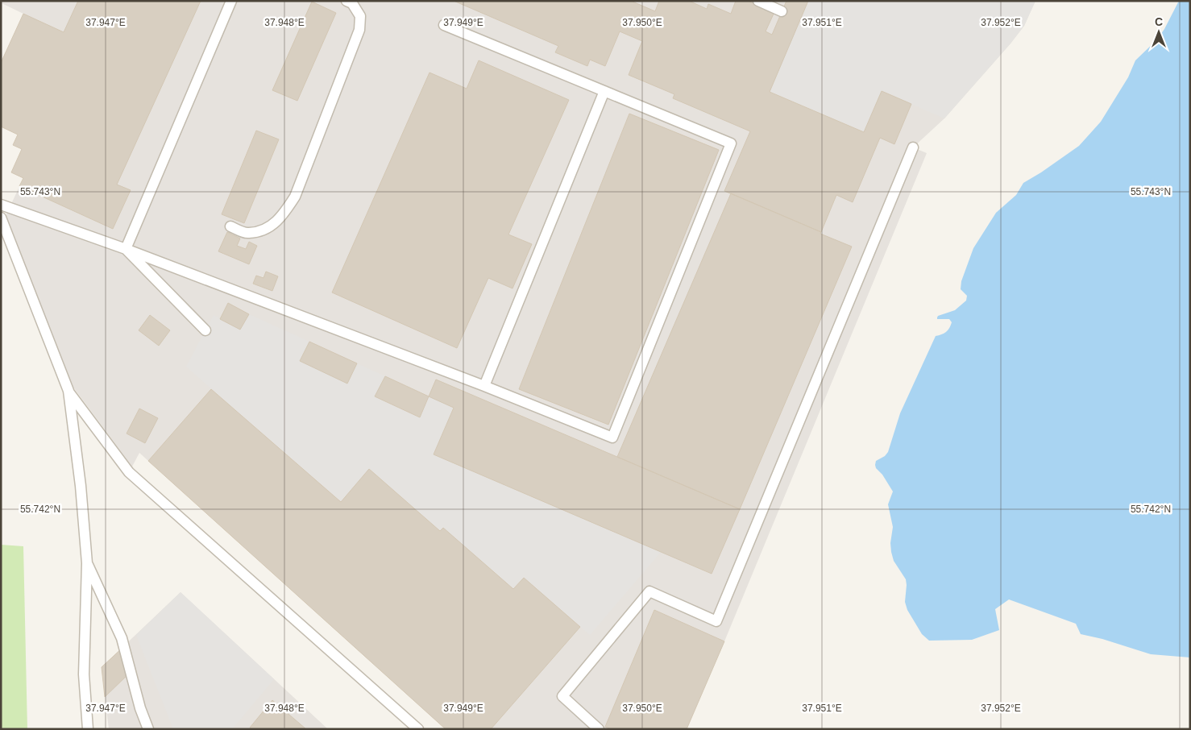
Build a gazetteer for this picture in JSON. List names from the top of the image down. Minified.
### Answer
{"north":"top","coordinates":["37.947°E","37.948°E","37.949°E","37.950°E","37.951°E","37.952°E","55.743°N","55.742°N"]}
